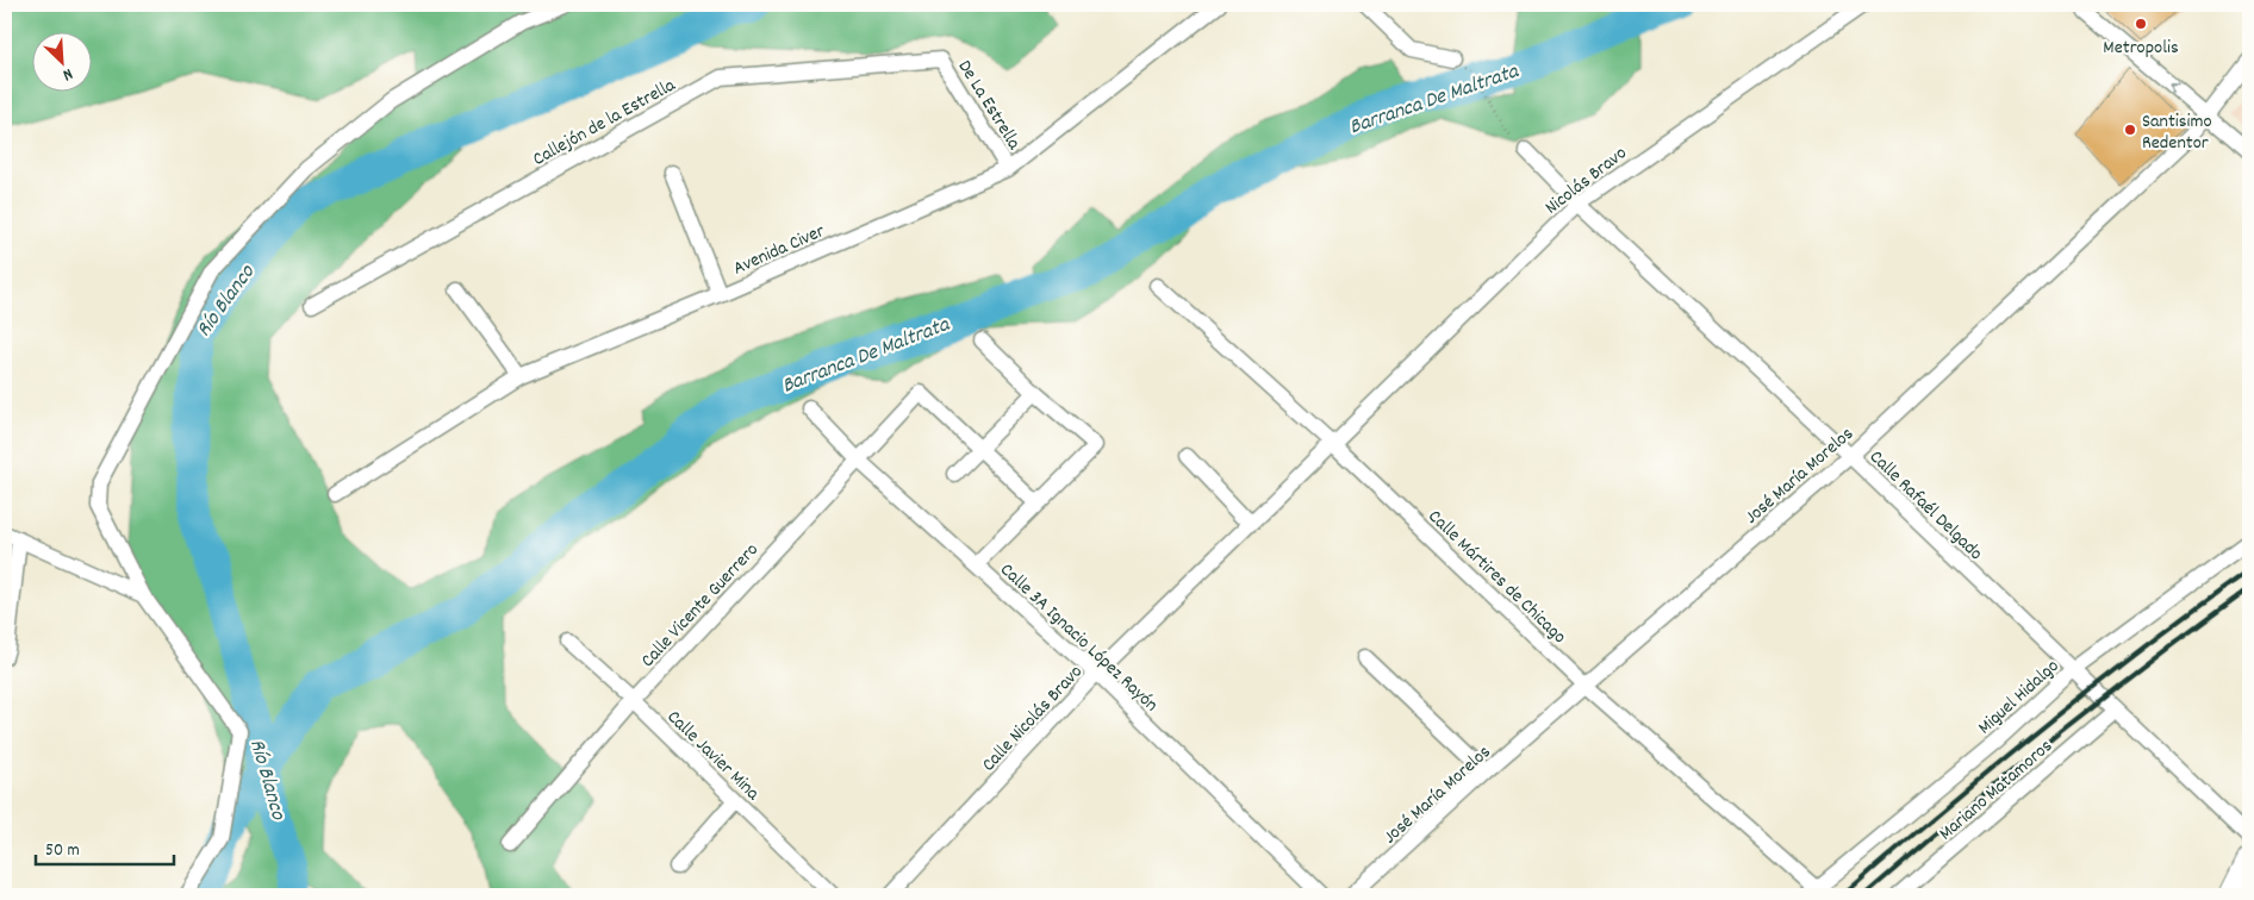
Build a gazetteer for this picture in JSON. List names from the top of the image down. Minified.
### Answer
{"streets":{"street":["De La Estrella","Callejón de la Estrella","Nicolás Bravo","Avenida Civer","José María Morelos","Calle Rafaél Delgado","Calle Mártires de Chicago","Calle Vicente Guerrero","Calle 3A Ignacio López Rayón","Miguel Hidalgo","Calle Nicolás Bravo","Calle Javier Mina","Mariano Matamoros"]},"crossings":[["De La Estrella","Callejón de la Estrella"],["De La Estrella","Avenida Civer"],["Nicolás Bravo","Calle Rafaél Delgado"],["Nicolás Bravo","Calle Mártires de Chicago"],["Nicolás Bravo","Calle Nicolás Bravo"],["José María Morelos","Calle Rafaél Delgado"],["José María Morelos","Calle Mártires de Chicago"],["Calle Rafaél Delgado","Miguel Hidalgo"],["Calle Rafaél Delgado","Mariano Matamoros"],["Calle Mártires de Chicago","Miguel Hidalgo"],["Calle Mártires de Chicago","Calle Nicolás Bravo"],["Calle Vicente Guerrero","Calle 3A Ignacio López Rayón"],["Calle Vicente Guerrero","Calle Javier Mina"],["Calle 3A Ignacio López Rayón","Calle Nicolás Bravo"]],"water":["Barranca De Maltrata","Río Blanco"],"places":["Metropolis","Santisimo Redentor"],"scale_bar":"50 m","north":"bottom right"}
